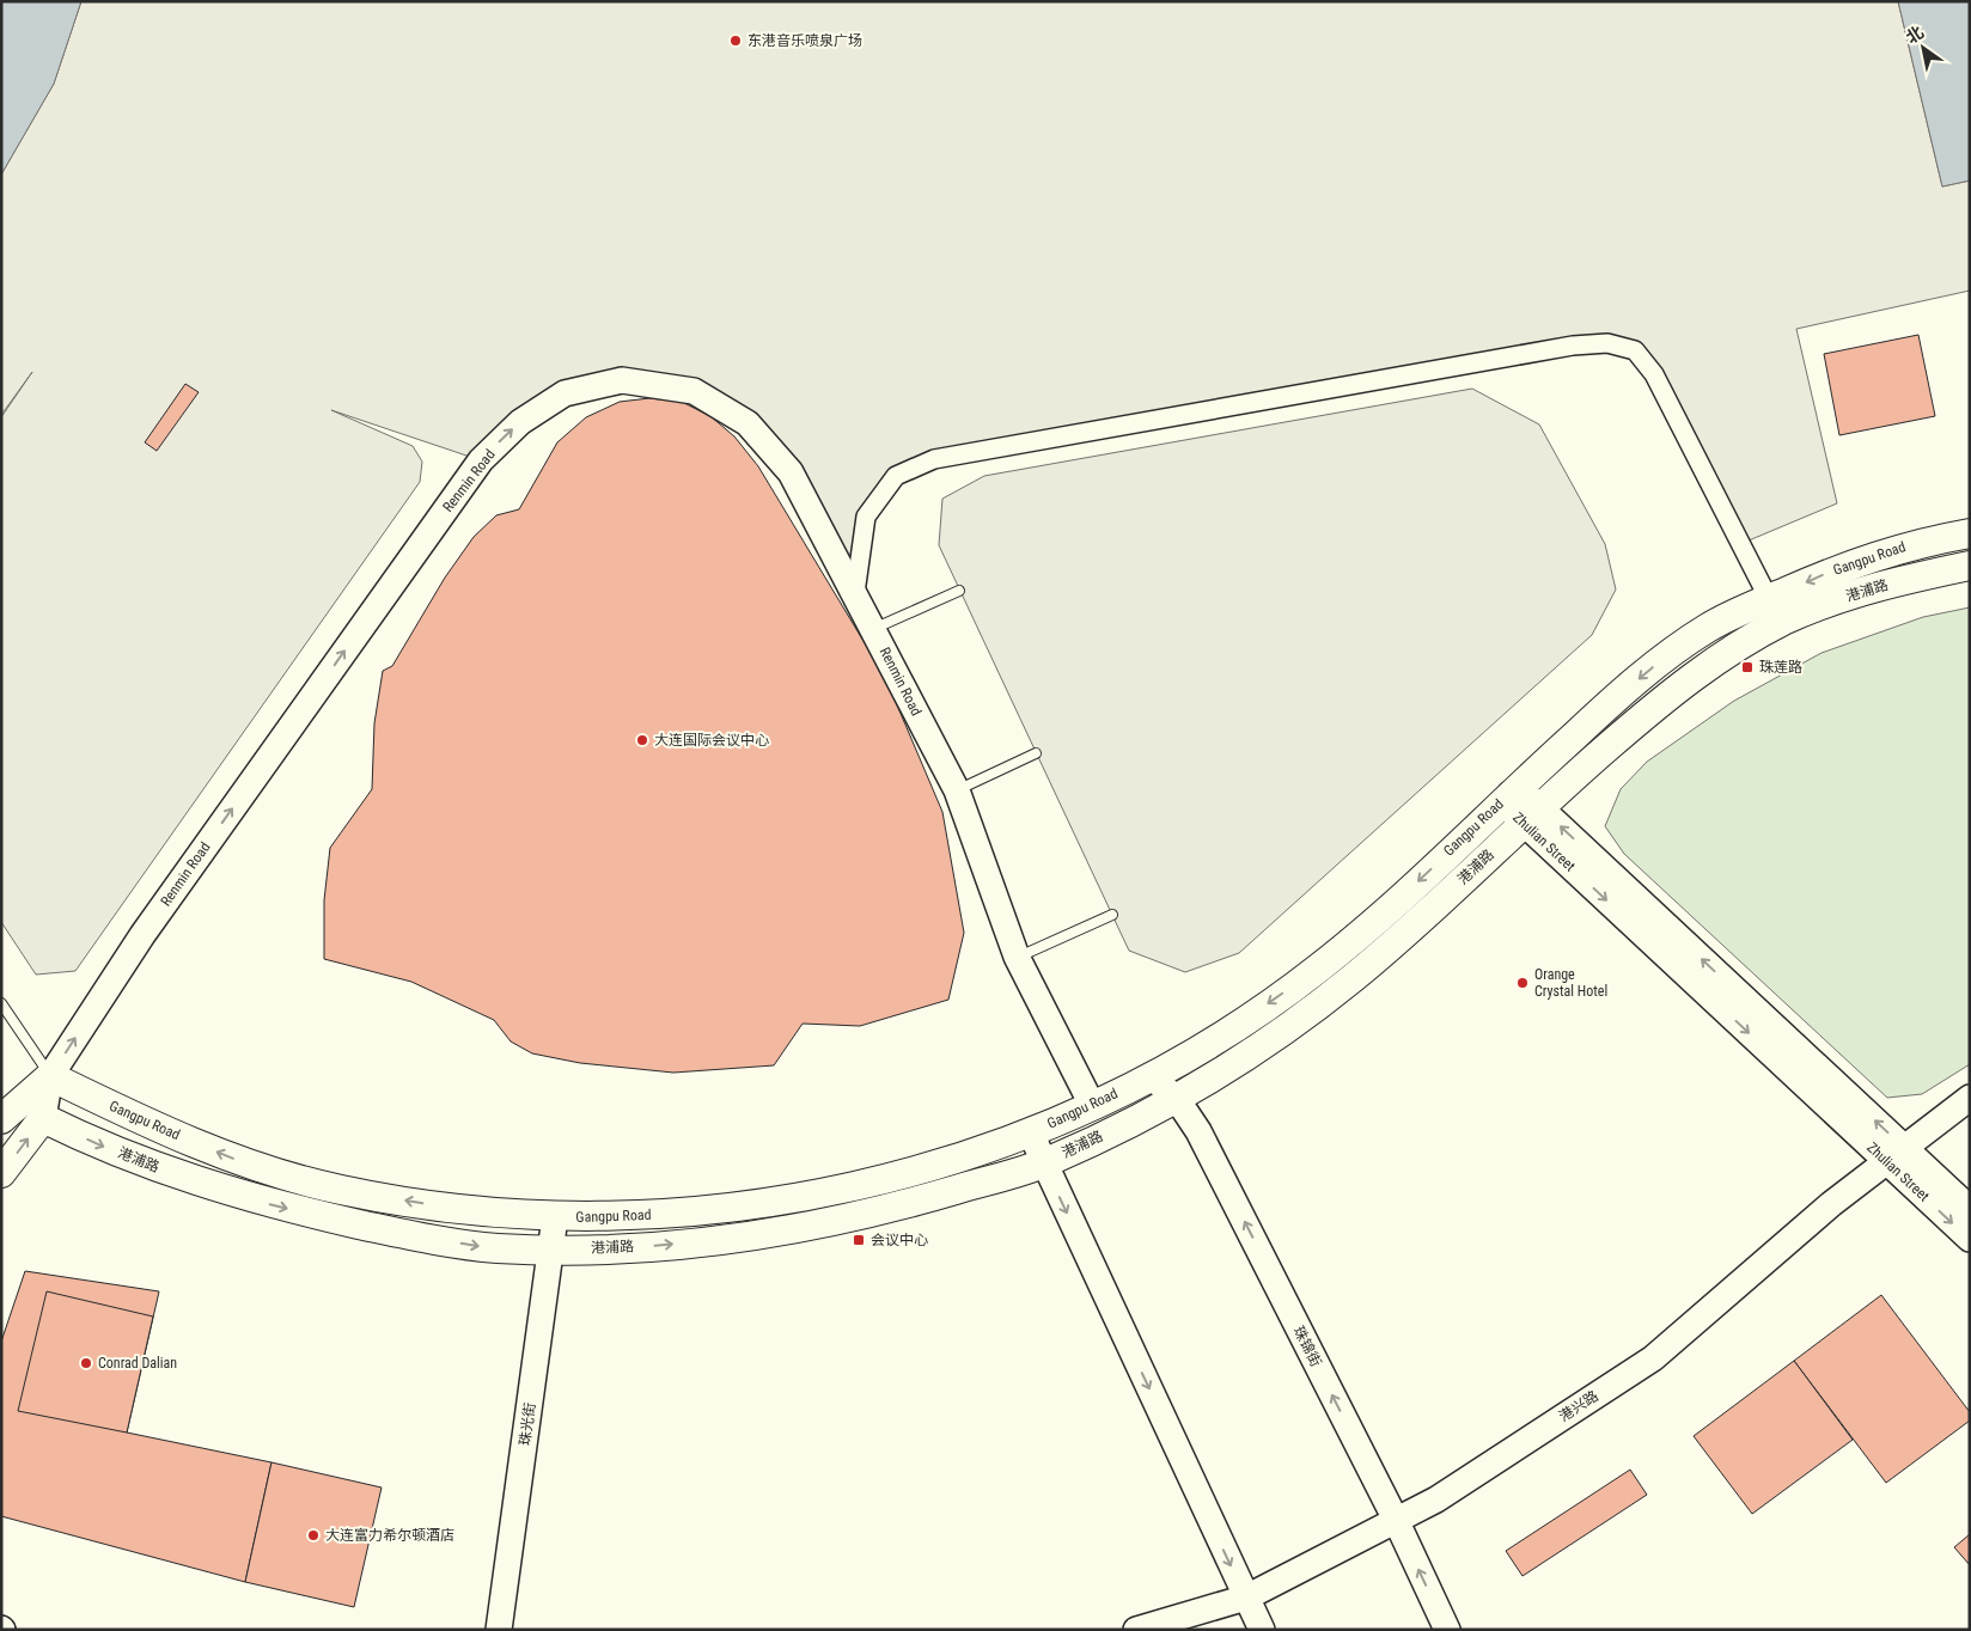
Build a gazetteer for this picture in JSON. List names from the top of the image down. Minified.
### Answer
{"streets":{"main road":["Renmin Road","Gangpu Road","港浦路","Zhulian Street","珠锦街","港兴路","珠光街"]},"crossings":[["Renmin Road","Gangpu Road"],["Renmin Road","港浦路"],["Gangpu Road","Zhulian Street"],["Gangpu Road","珠锦街"],["Gangpu Road","珠光街"],["港浦路","Zhulian Street"],["港浦路","珠锦街"],["港浦路","珠光街"],["Zhulian Street","港兴路"],["珠锦街","港兴路"]],"one_way":["Gangpu Road","港浦路"],"places":{"other":["东港音乐喷泉广场","大连国际会议中心","Orange Crystal Hotel","Conrad Dalian","大连富力希尔顿酒店"],"transit":["珠莲路","会议中心"]},"north":"top left"}
